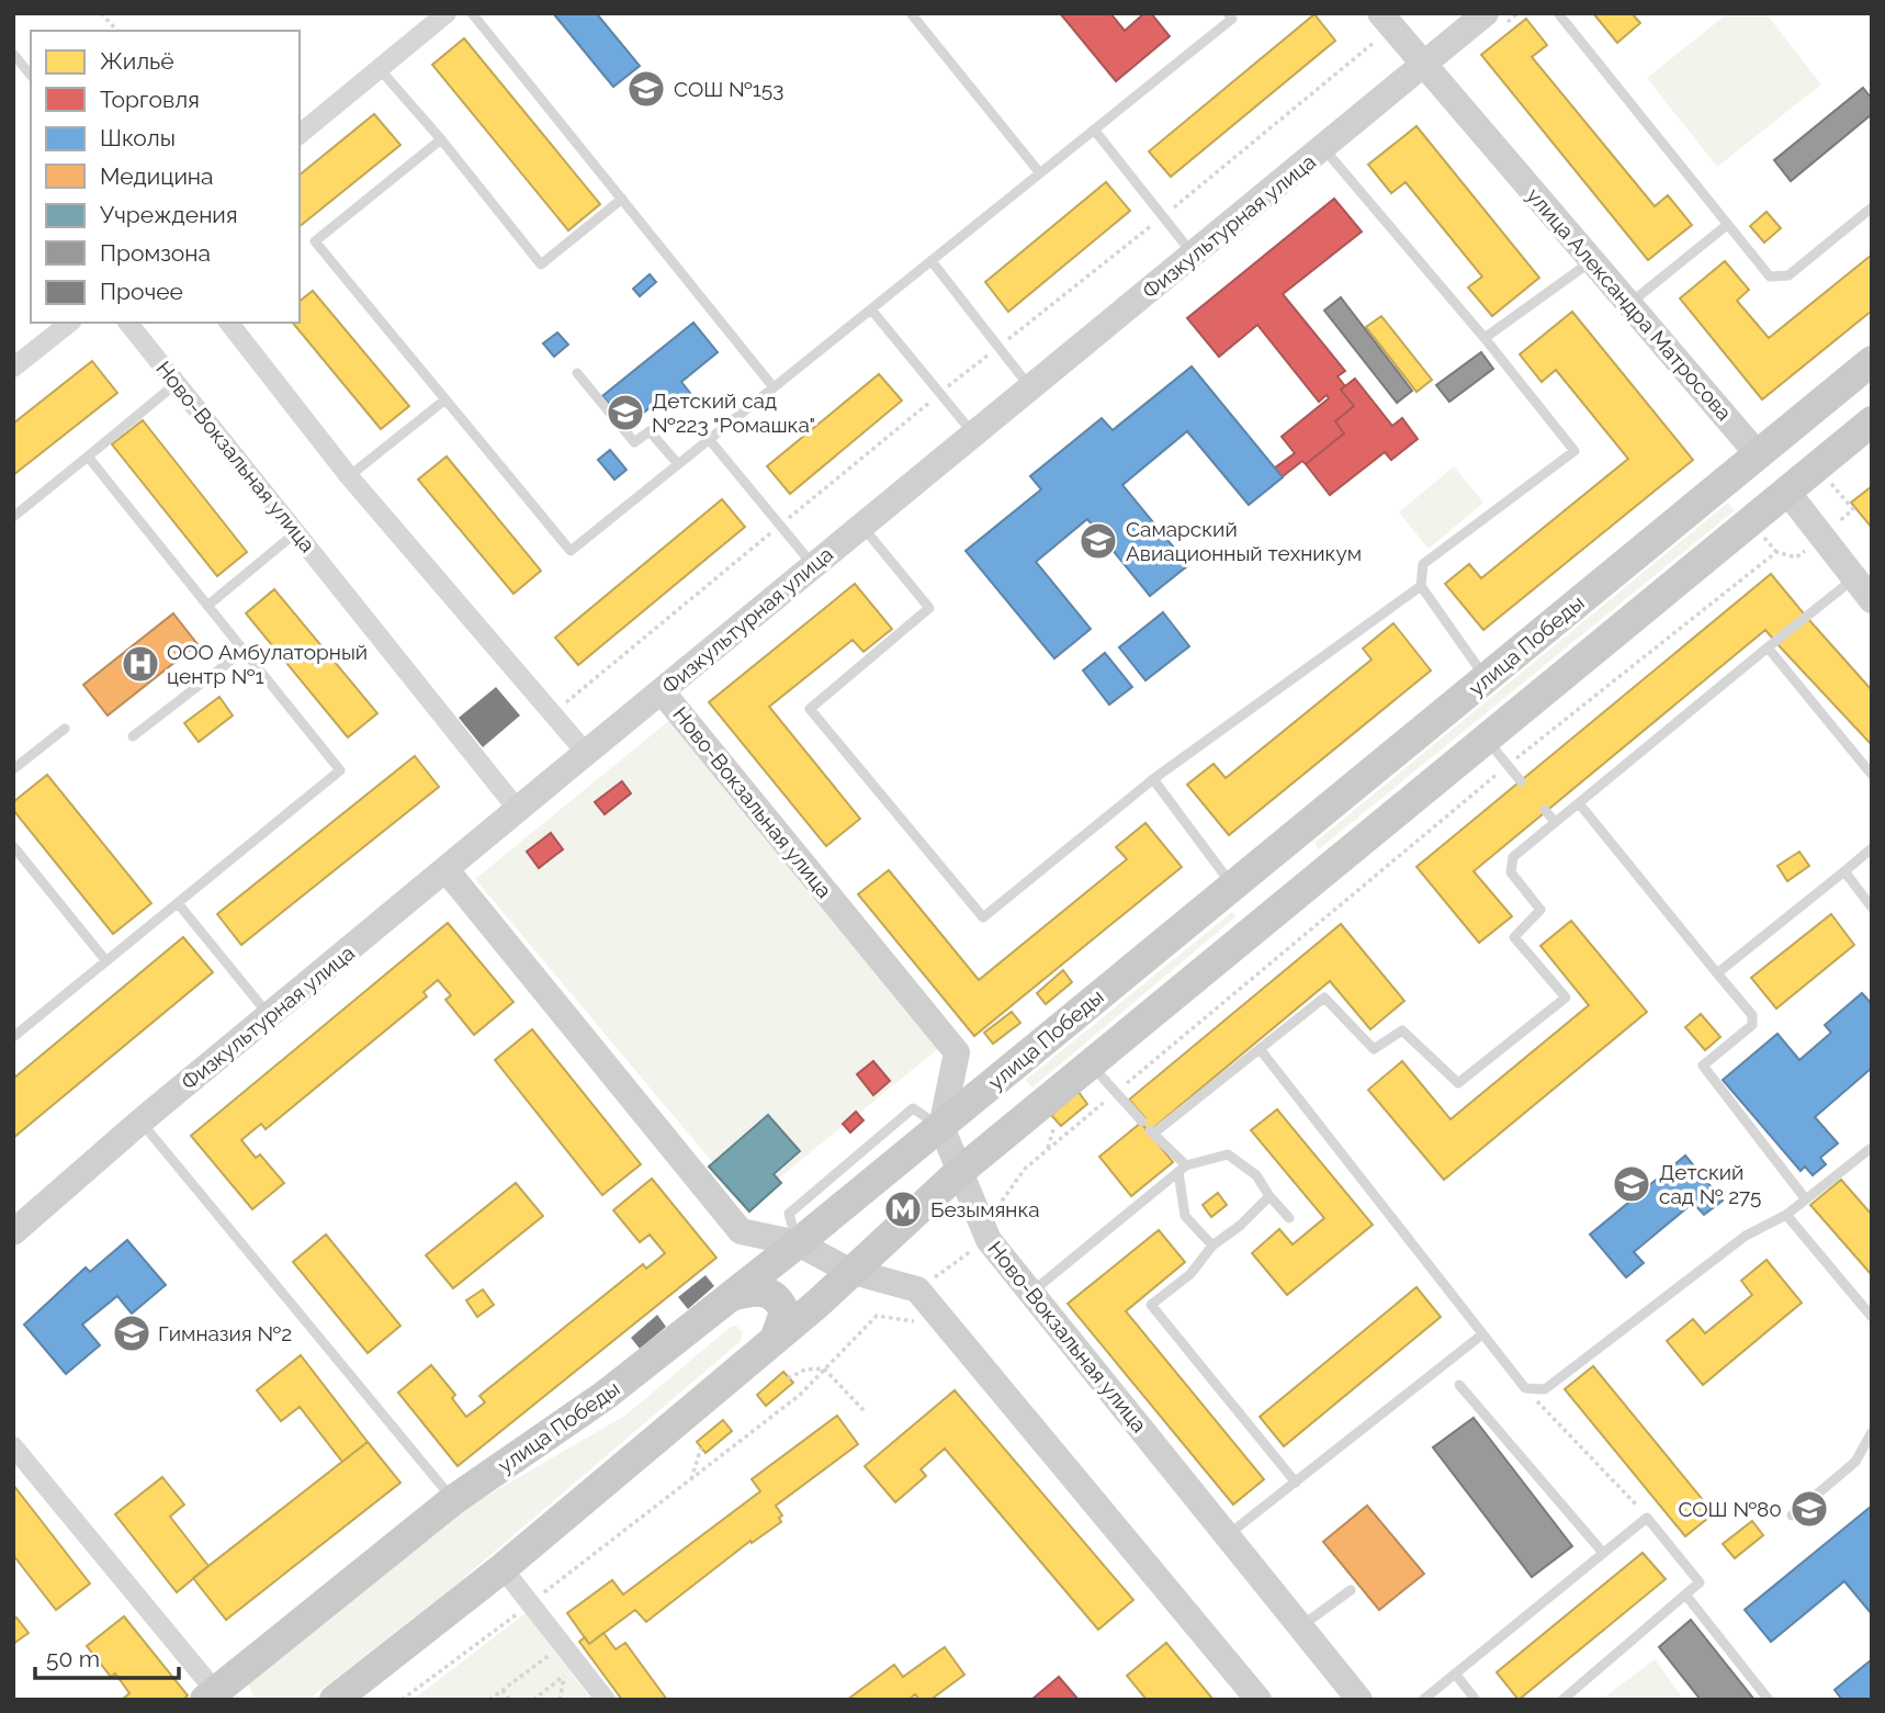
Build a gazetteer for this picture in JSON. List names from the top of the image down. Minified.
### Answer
{"streets":{"main road":["улица Александра Матросова","улица Победы"],"street":["Физкультурная улица","Ново-Вокзальная улица"]},"crossings":[["Физкультурная улица","улица Александра Матросова"],["Физкультурная улица","Ново-Вокзальная улица"],["улица Александра Матросова","улица Победы"],["Ново-Вокзальная улица","улица Победы"]],"places":{"school or university":["СОШ №153","Детский сад №223 \"Ромашка\"","Самарский Авиационный техникум","Детский сад № 275","Гимназия №2","СОШ №80"],"hospital":["ООО Амбулаторный центр №1"],"metro station":["Безымянка"]},"legend":["Жильё","Торговля","Школы","Медицина","Учреждения","Промзона","Прочее"],"scale_bar":"50 m"}
